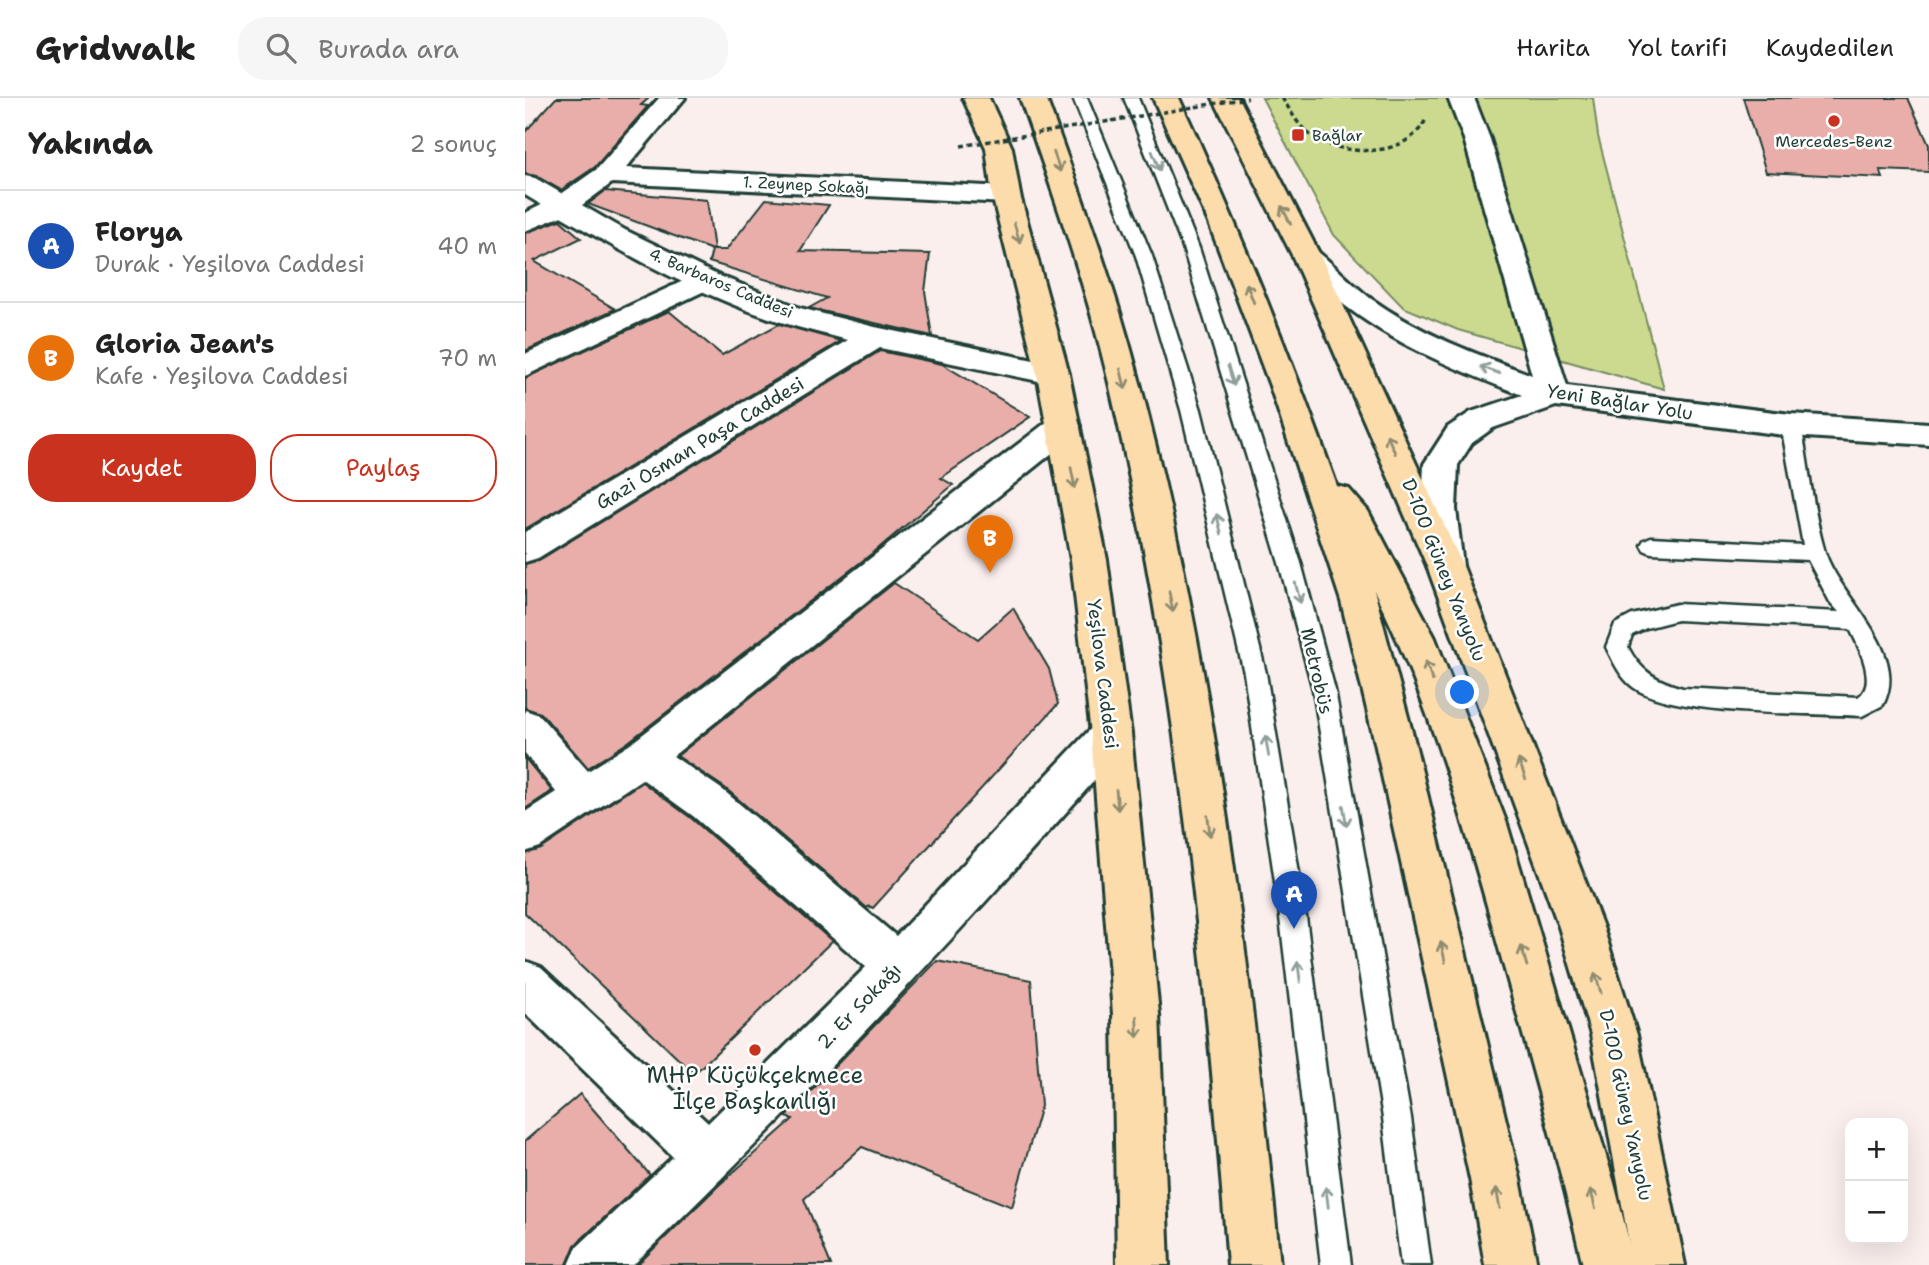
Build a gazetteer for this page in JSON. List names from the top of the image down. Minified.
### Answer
{"streets":{"main road":["D-100 Güney Yanyolu","Yeşilova Caddesi"],"street":["1. Zeynep Sokağı","4. Barbaros Caddesi","Yeni Bağlar Yolu","Gazi Osman Paşa Caddesi","2. Er Sokağı"],"lane":["Metrobüs"]},"crossings":[["1. Zeynep Sokağı","Yeşilova Caddesi"],["4. Barbaros Caddesi","Gazi Osman Paşa Caddesi"],["4. Barbaros Caddesi","Yeşilova Caddesi"],["Yeni Bağlar Yolu","D-100 Güney Yanyolu"],["Yeşilova Caddesi","2. Er Sokağı"]],"one_way":["Yeni Bağlar Yolu"],"places":{"other":["Mercedes-Benz","MHP Küçükçekmece İlçe Başkanlığı"],"transit":["Bağlar"]},"page":{"header":"Gridwalk","search":"Burada ara","nav":["Harita","Yol tarifi","Kaydedilen"],"heading":["Yakında","2 sonuç"],"list":[{"mark":"A","name":"Florya","note":"Durak · Yeşilova Caddesi","value":"40 m"},{"mark":"B","name":"Gloria Jean's","note":"Kafe · Yeşilova Caddesi","value":"70 m"}],"buttons":["Kaydet","Paylaş"],"pins":["B","A"],"map_buttons":["+","−"]}}
